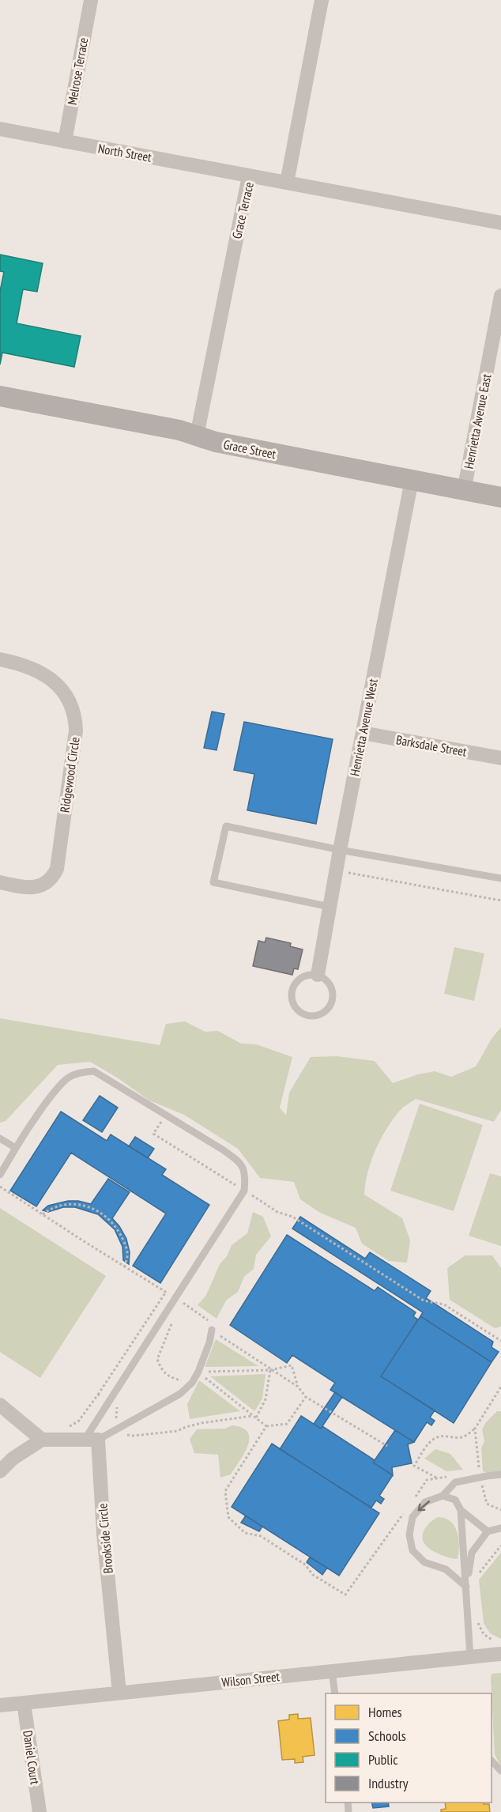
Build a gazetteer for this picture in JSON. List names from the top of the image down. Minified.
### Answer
{"streets":{"main road":["Grace Street"],"street":["Melrose Terrace","North Street","Grace Terrace","Henrietta Avenue East","Henrietta Avenue West","Barksdale Street","Ridgewood Circle","Brookside Circle","Wilson Street","Daniel Court"]},"crossings":[["Melrose Terrace","North Street"],["North Street","Grace Terrace"],["Grace Terrace","Grace Street"],["Henrietta Avenue East","Grace Street"],["Grace Street","Henrietta Avenue West"],["Henrietta Avenue West","Barksdale Street"],["Brookside Circle","Wilson Street"],["Wilson Street","Daniel Court"]],"legend":["Homes","Schools","Public","Industry"]}
